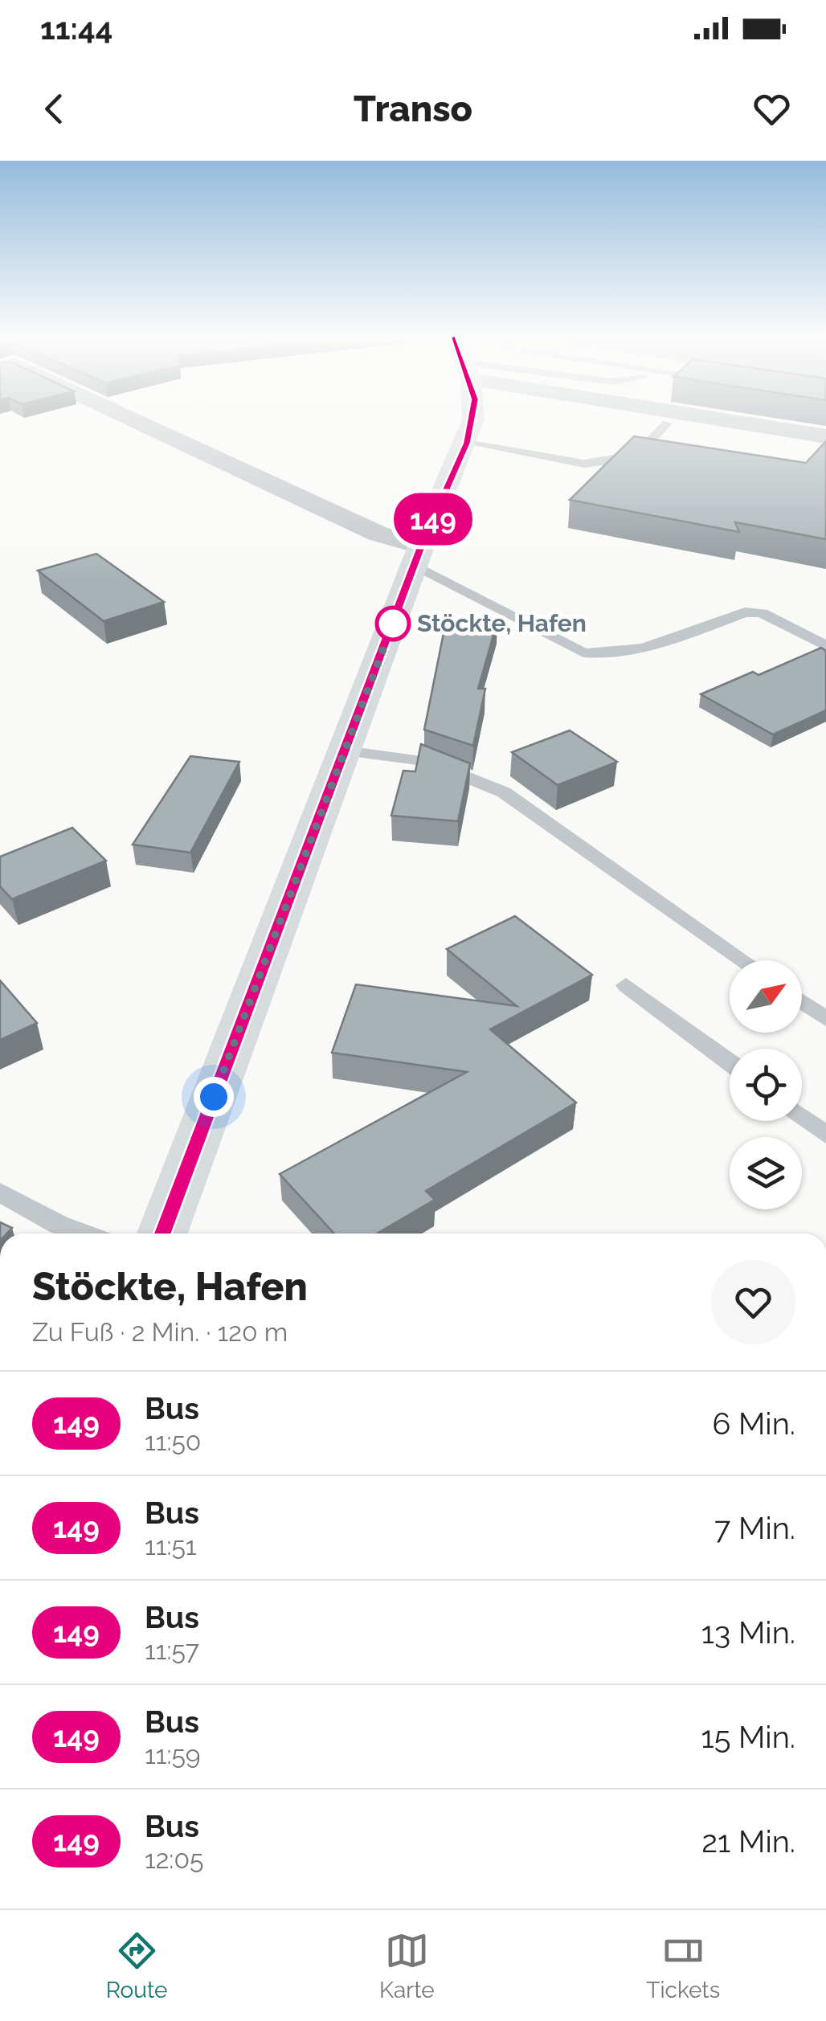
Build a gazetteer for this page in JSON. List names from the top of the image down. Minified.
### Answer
{"places":["Stöckte, Hafen"],"lines":["bus line 149"],"north":"top right","page":{"status":"11:44","header":"Transo","on_map":"149","heading":["Stöckte, Hafen","Zu Fuß · 2 Min. · 120 m"],"list":[{"mark":"149","name":"Bus","note":"11:50","value":"6 Min."},{"mark":"149","name":"Bus","note":"11:51","value":"7 Min."},{"mark":"149","name":"Bus","note":"11:57","value":"13 Min."},{"mark":"149","name":"Bus","note":"11:59","value":"15 Min."},{"mark":"149","name":"Bus","note":"12:05","value":"21 Min."}],"tabs":["Route","Karte","Tickets"]}}
